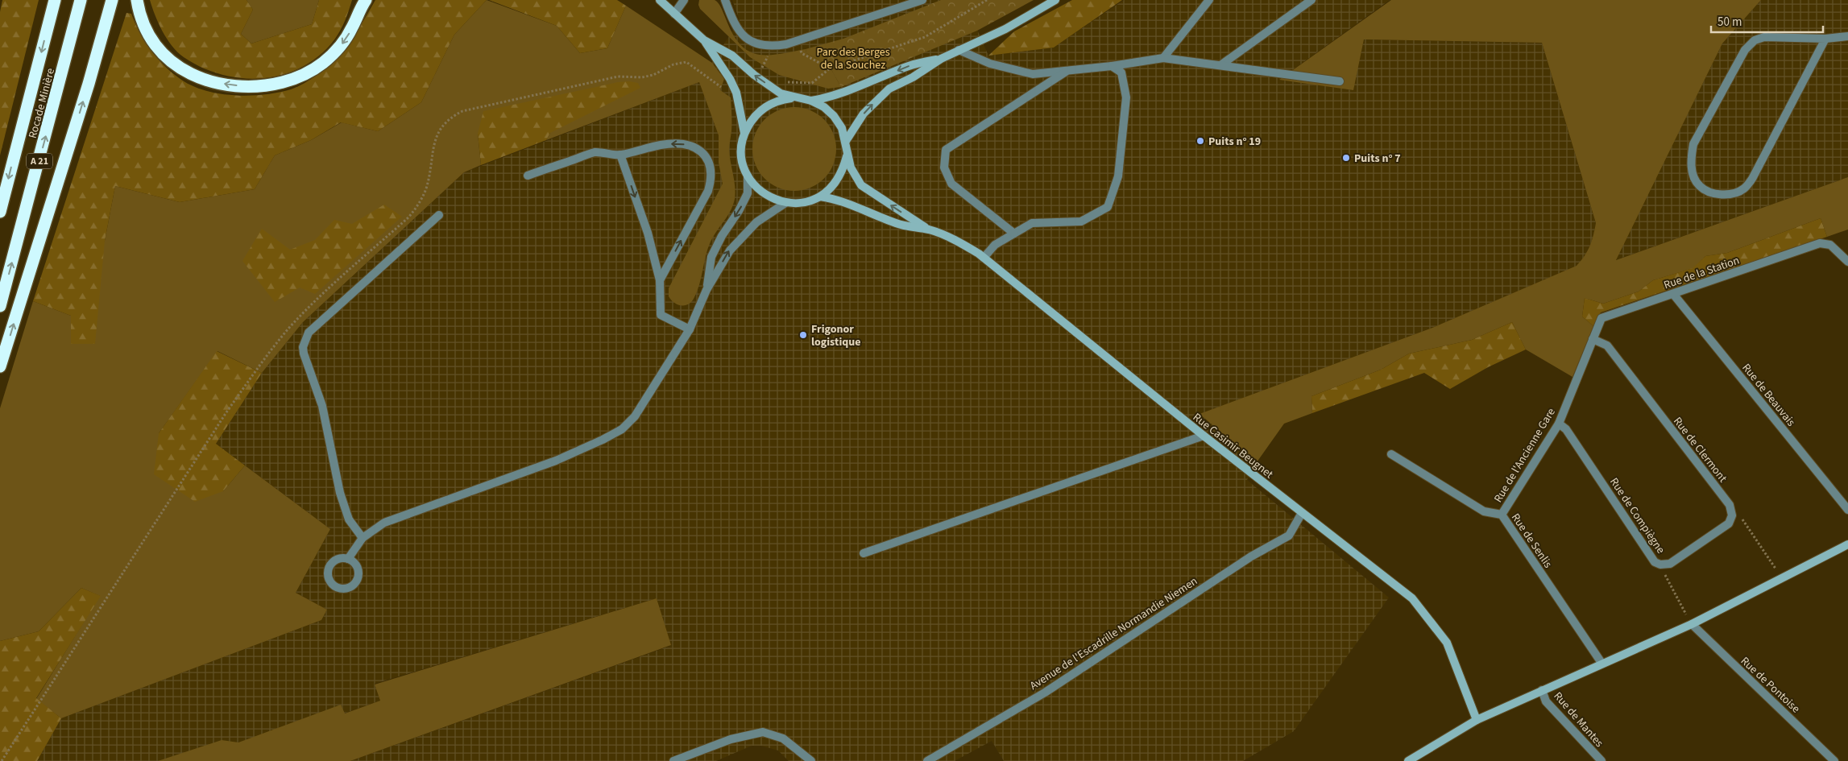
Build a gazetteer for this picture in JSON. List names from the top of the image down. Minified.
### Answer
{"streets":{"highway":["Rocade Minière","A 21"],"main road":["Rue Casimir Beugnet"],"street":["Rue de la Station","Rue de Beauvais","Rue de Clermont","Rue de l'Ancienne Gare","Rue de Compiègne","Rue de Senlis","Avenue de l'Escadrille Normandie Niemen","Rue de Pontoise","Rue de Mantes"]},"crossings":[["Rue de la Station","Rue de Beauvais"],["Rue de la Station","Rue de Clermont"],["Rue de la Station","Rue de l'Ancienne Gare"],["Rue Casimir Beugnet","Avenue de l'Escadrille Normandie Niemen"],["Rue de Clermont","Rue de l'Ancienne Gare"],["Rue de l'Ancienne Gare","Rue de Compiègne"],["Rue de l'Ancienne Gare","Rue de Senlis"],["Rue de Compiègne","Rue de Pontoise"]],"parks":["Parc des Berges de la Souchez"],"places":["Puits n° 19","Puits n° 7","Frigonor logistique"],"scale_bar":"50 m"}
